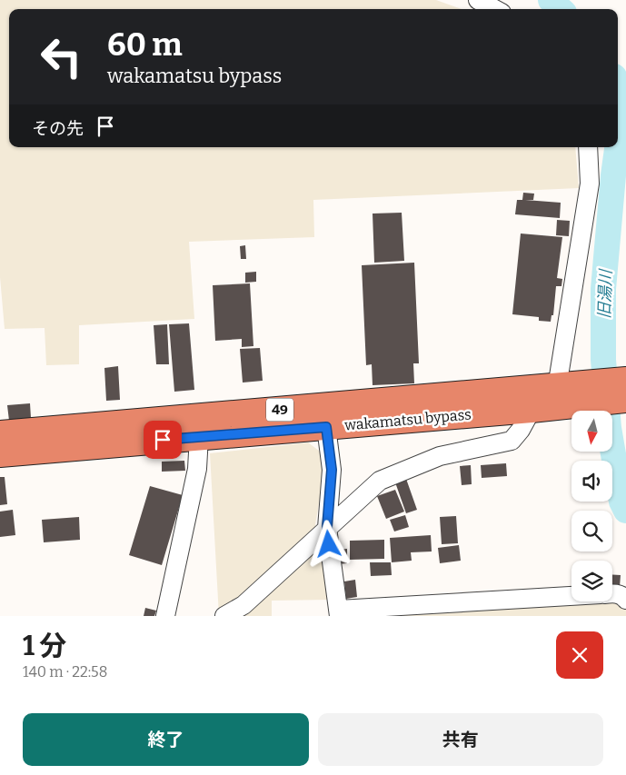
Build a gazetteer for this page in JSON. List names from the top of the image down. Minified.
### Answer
{"streets":{"highway":["49","wakamatsu bypass"]},"water":["旧湯川"],"north":"bottom","page":{"turn":["60 m","wakamatsu bypass"],"then":"その先","heading":["1 分","140 m · 22:58"],"buttons":["終了","共有"]}}
